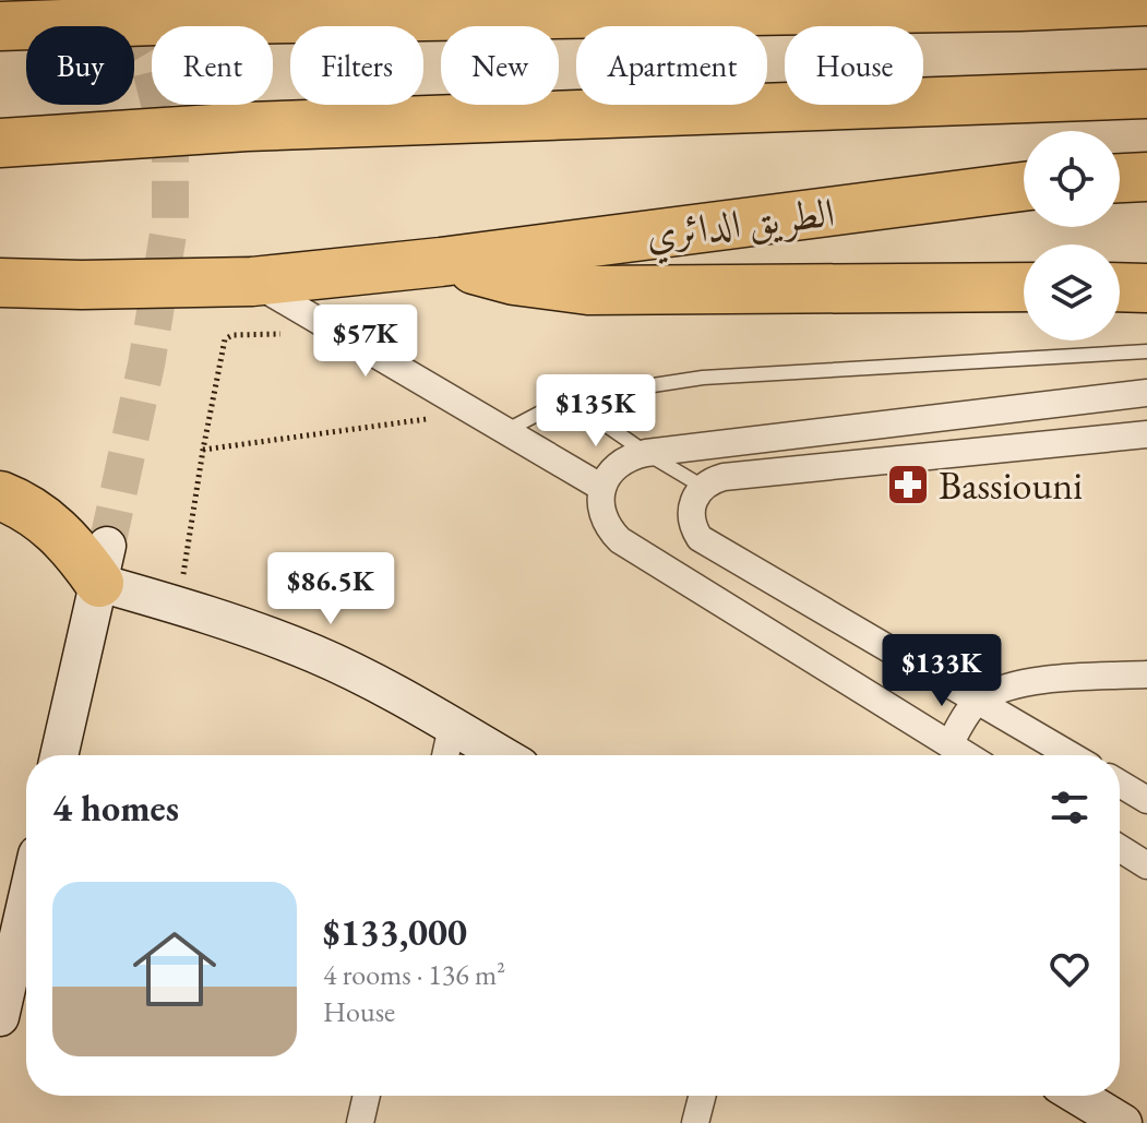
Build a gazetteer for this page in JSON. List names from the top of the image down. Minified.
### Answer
{"streets":{"highway":["الطريق الدائري"]},"places":{"pharmacy":["Bassiouni"]},"page":{"chip":["Buy","Rent","Filters","New","Apartment","House"],"price":["$57K","$135K","$86.5K","$133K"],"heading":"4 homes","list":[{"name":"$133,000","note":"4 rooms · 136 m² · House"}]}}
